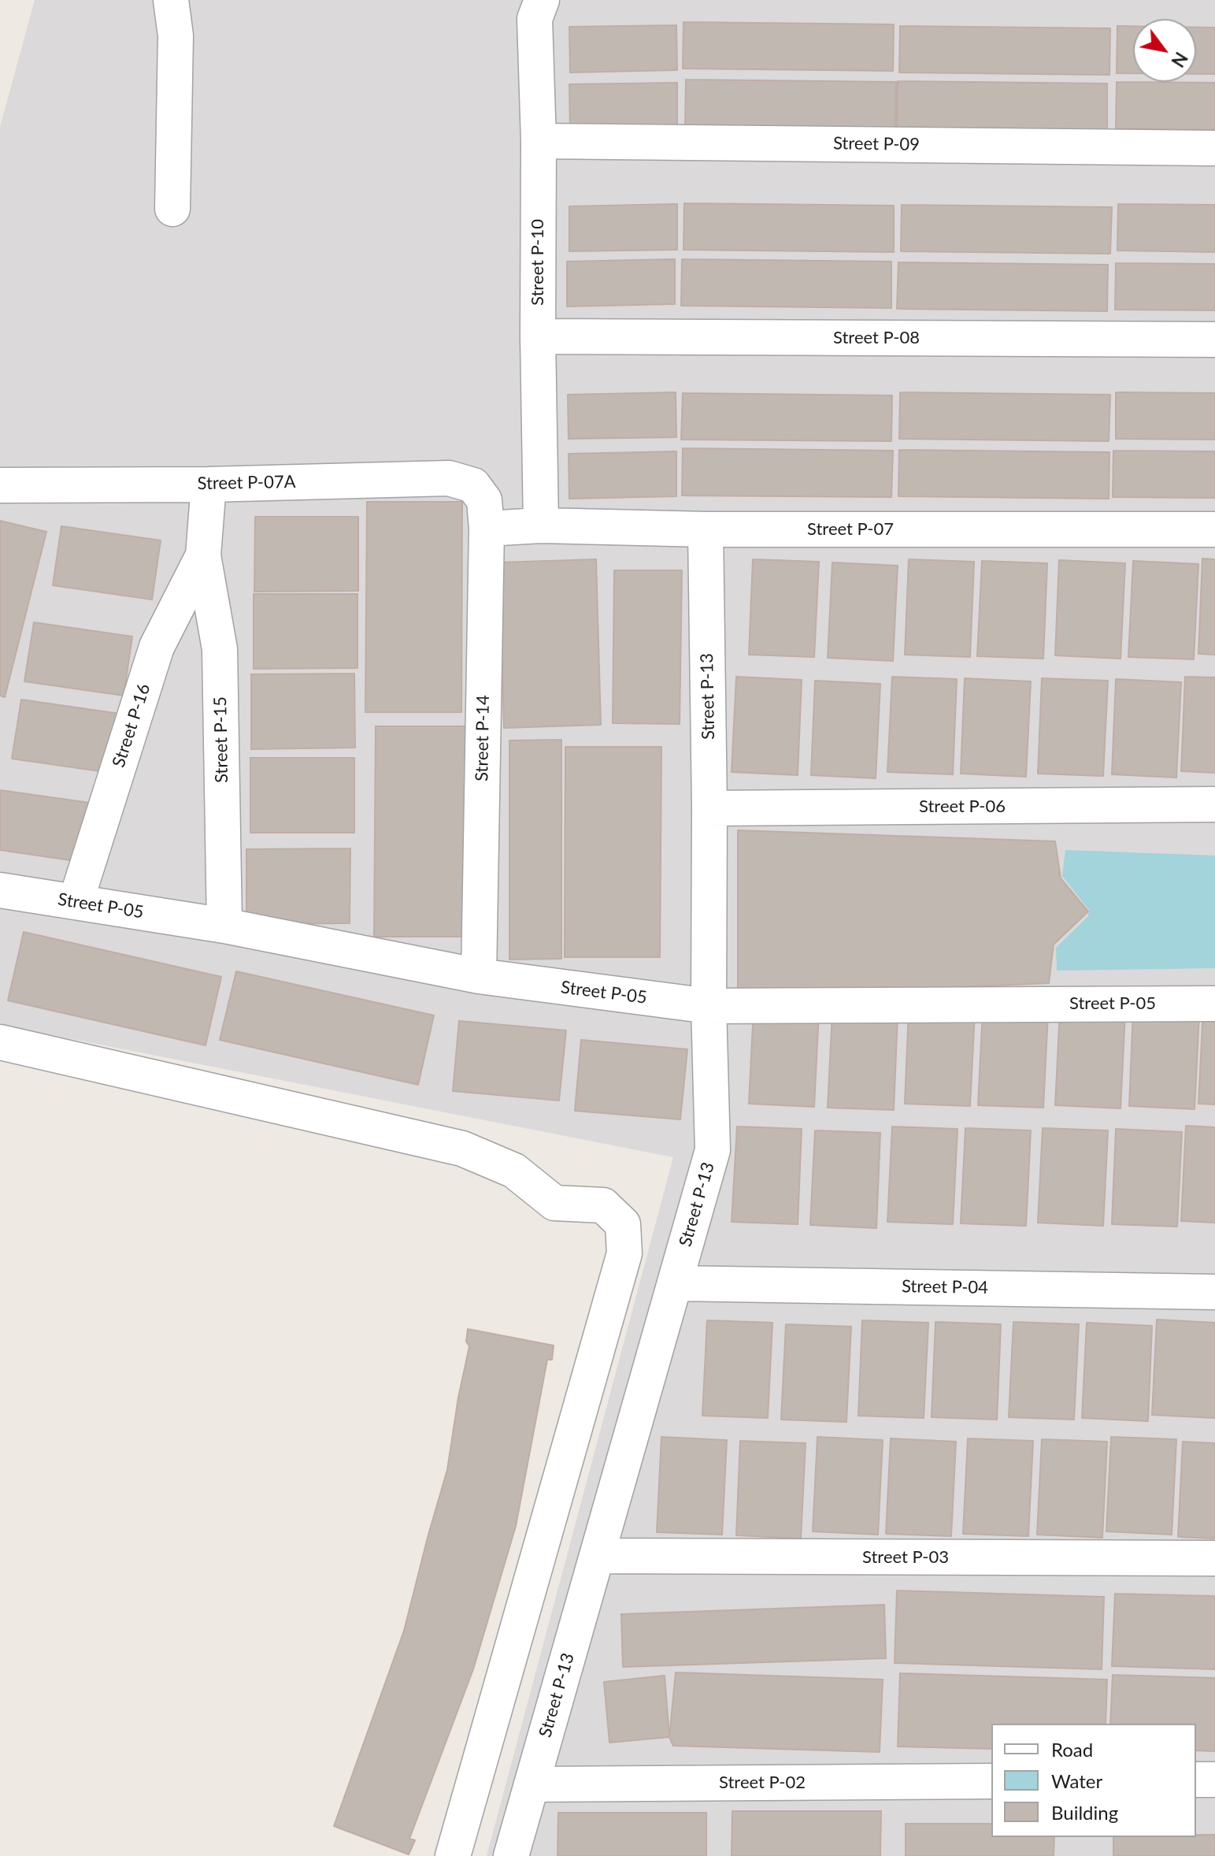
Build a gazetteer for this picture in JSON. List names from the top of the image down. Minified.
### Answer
{"streets":{"street":["Street P-09","Street P-10","Street P-08","Street P-07A","Street P-07","Street P-13","Street P-16","Street P-14","Street P-15","Street P-06","Street P-05","Street P-04","Street P-03","Street P-02"]},"crossings":[["Street P-09","Street P-10"],["Street P-10","Street P-08"],["Street P-10","Street P-07"],["Street P-07A","Street P-07"],["Street P-07A","Street P-14"],["Street P-07","Street P-13"],["Street P-07","Street P-14"],["Street P-13","Street P-06"],["Street P-13","Street P-05"],["Street P-13","Street P-04"],["Street P-13","Street P-03"],["Street P-13","Street P-02"],["Street P-16","Street P-15"],["Street P-16","Street P-05"],["Street P-14","Street P-05"],["Street P-15","Street P-05"]],"legend":["Road","Water","Building"],"north":"bottom right"}
